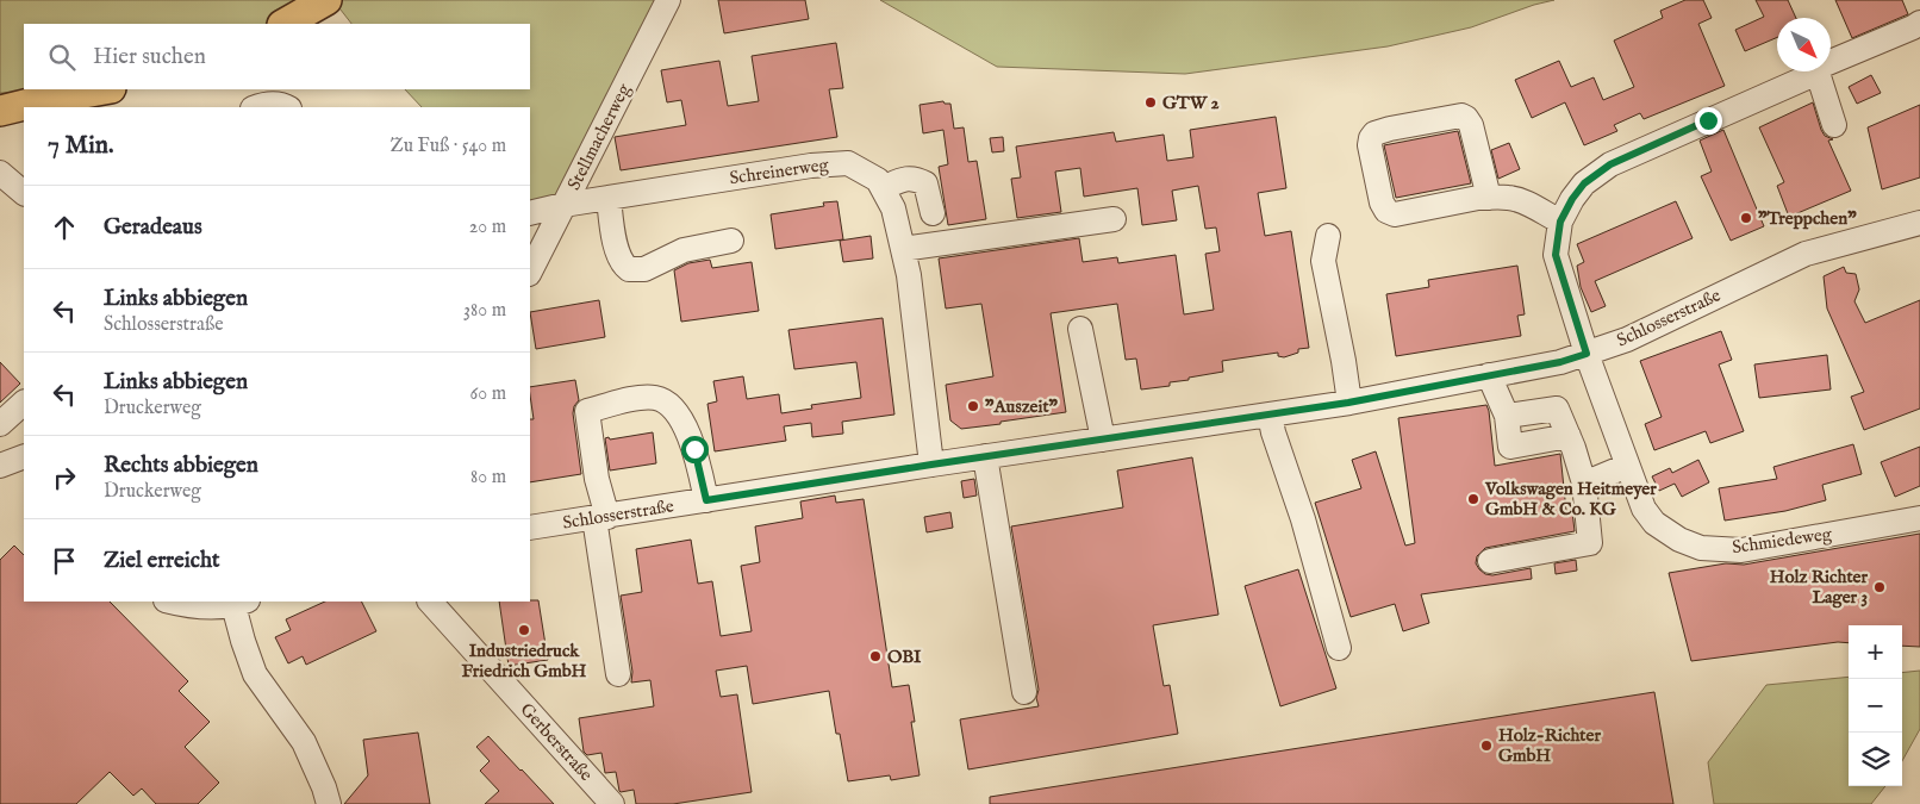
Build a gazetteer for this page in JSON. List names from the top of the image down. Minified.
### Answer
{"streets":{"street":["Stellmacherweg","Schreinerweg","Schlosserstraße","Schmiedeweg","Gerberstraße"]},"crossings":[["Stellmacherweg","Schreinerweg"],["Schreinerweg","Schlosserstraße"],["Schlosserstraße","Schmiedeweg"]],"places":["GTW 2","\"Treppchen\"","\"Auszeit\"","Volkswagen Heitmeyer GmbH & Co. KG","Holz Richter Lager 3","Industriedruck Friedrich GmbH","OBI","Holz-Richter GmbH"],"north":"bottom right","page":{"search":"Hier suchen","heading":["7 Min.","Zu Fuß · 540 m"],"list":[["Geradeaus","20 m"],["Links abbiegen","Schlosserstraße","380 m"],["Links abbiegen","Druckerweg","60 m"],["Rechts abbiegen","Druckerweg","80 m"],"Ziel erreicht"],"map_buttons":["+","−"]}}
